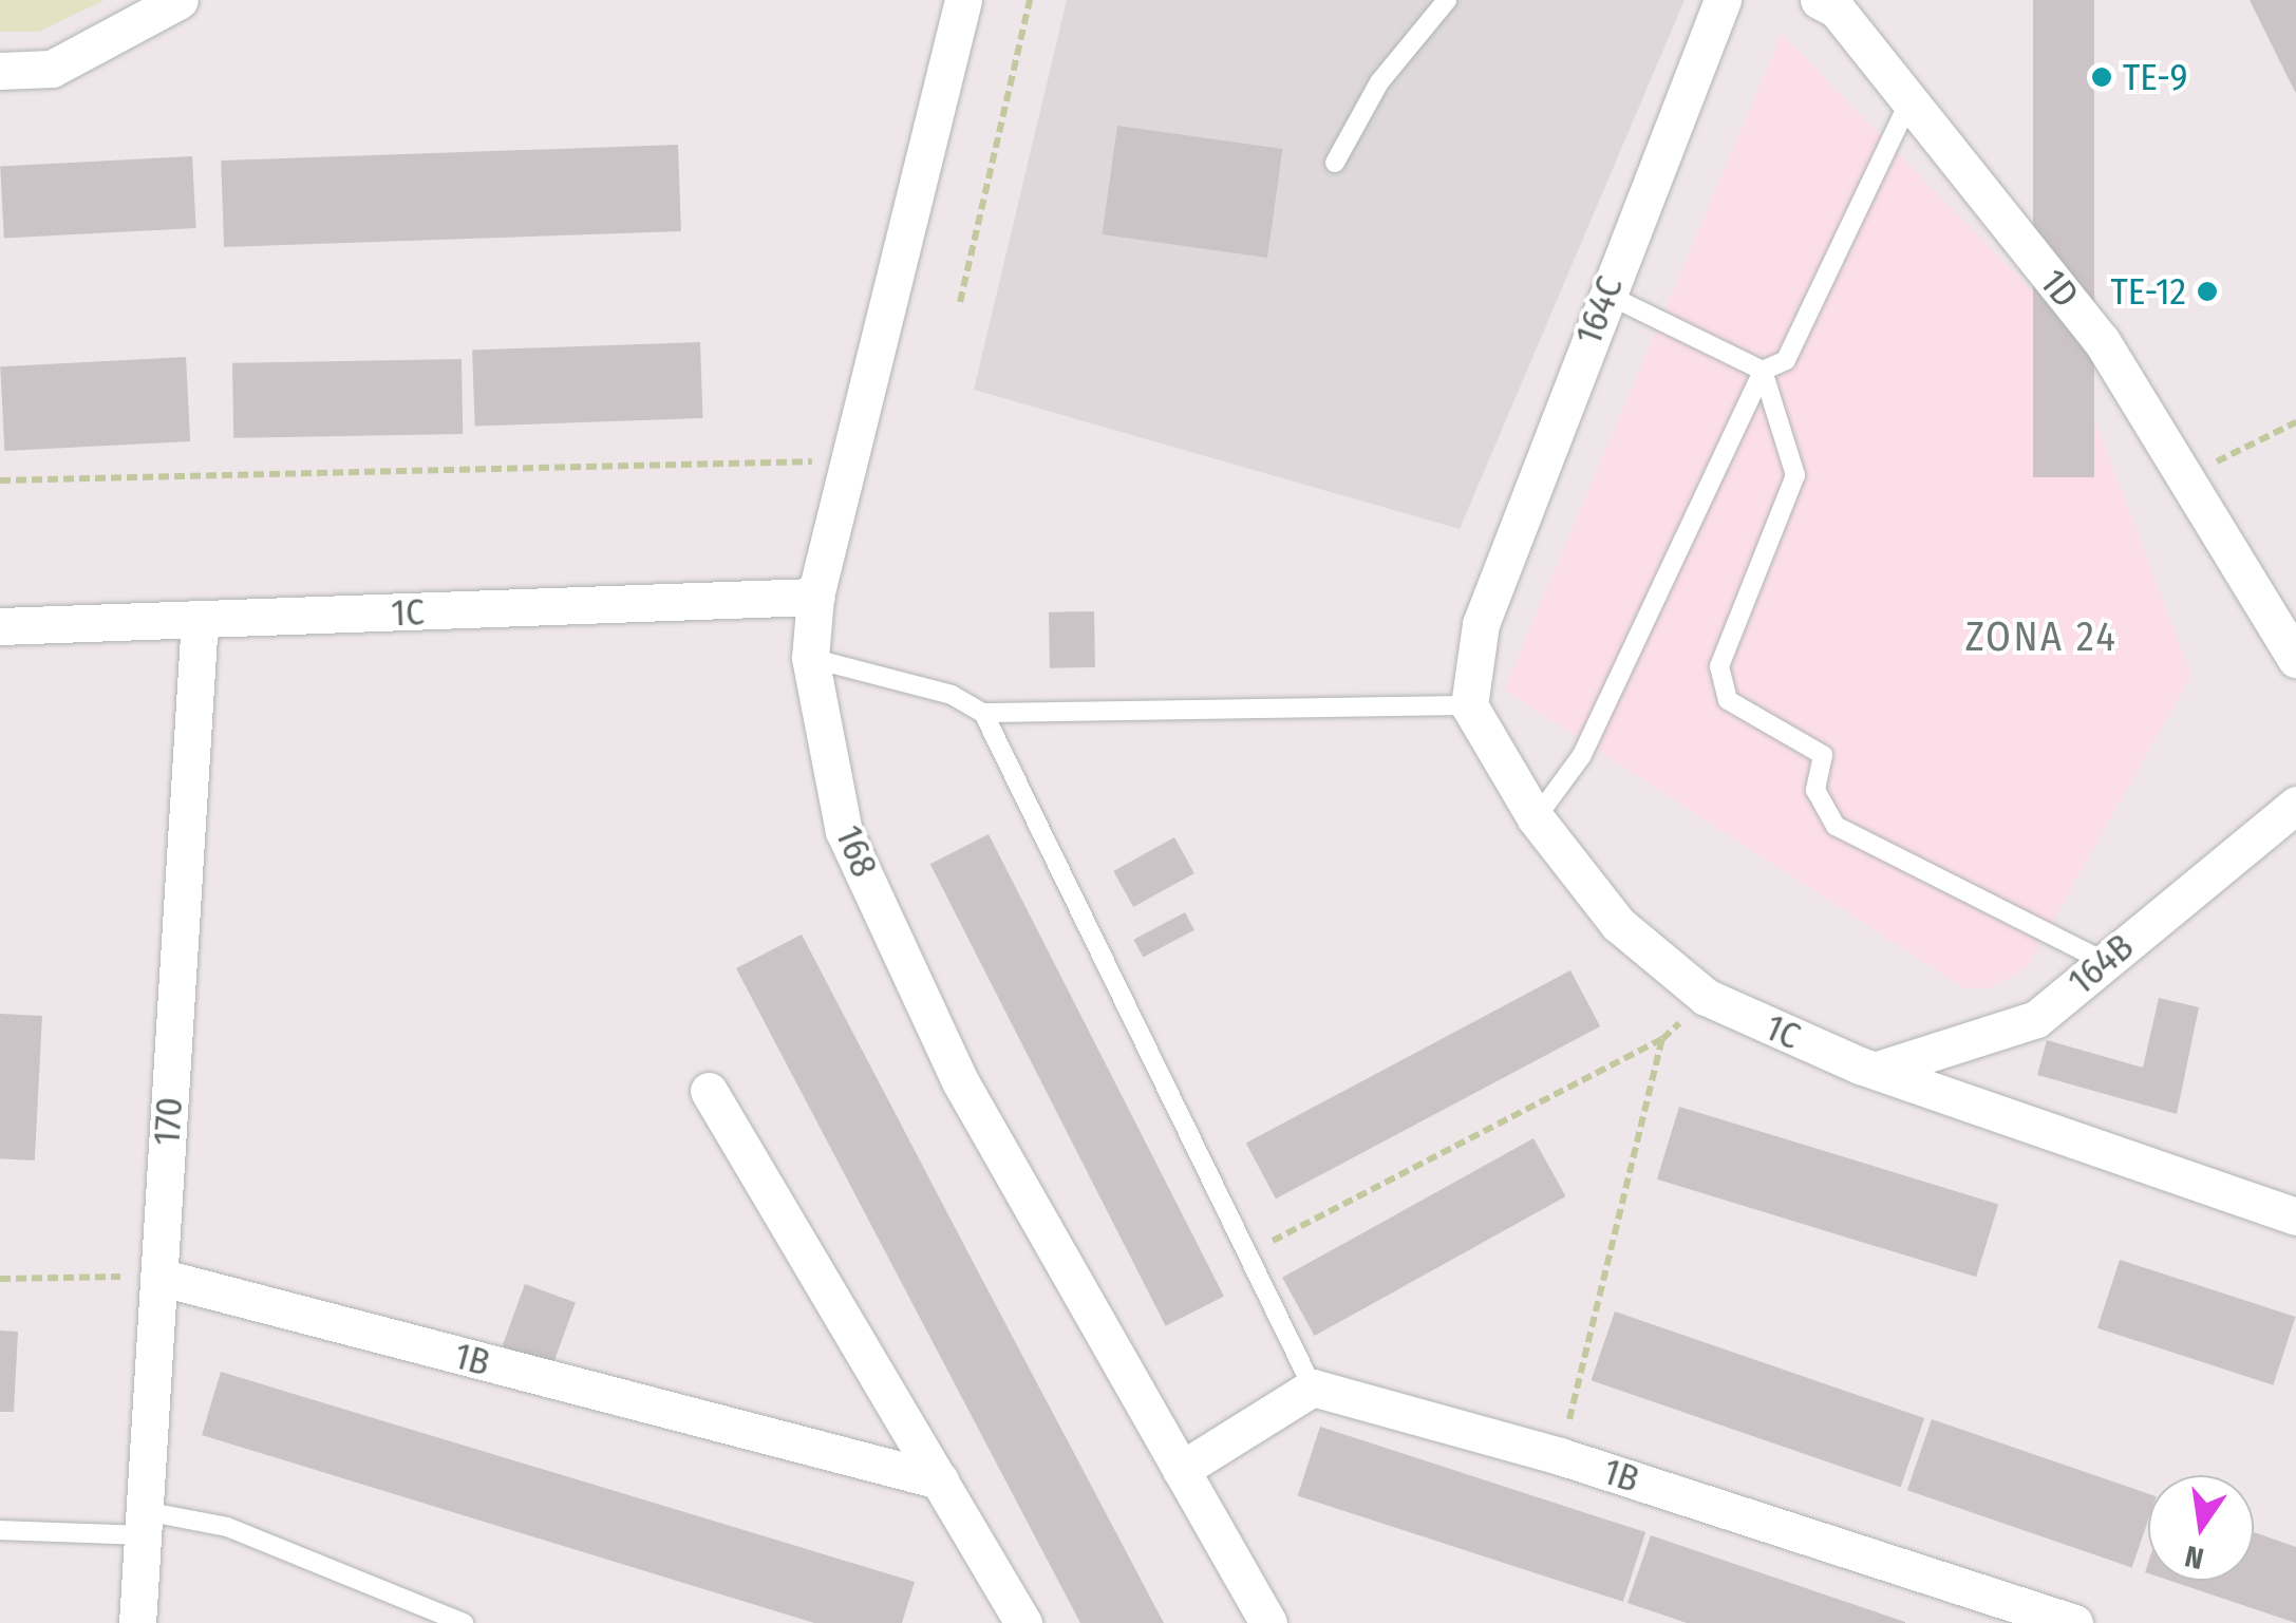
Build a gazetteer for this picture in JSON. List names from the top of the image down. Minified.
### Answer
{"streets":{"street":["1D","164C","1C","168","164B","170","1B"]},"crossings":[["164C","1C"],["1C","168"],["1C","164B"],["1C","170"],["170","1B"]],"districts":["ZONA 24"],"places":["TE-9","TE-12"],"north":"bottom"}
